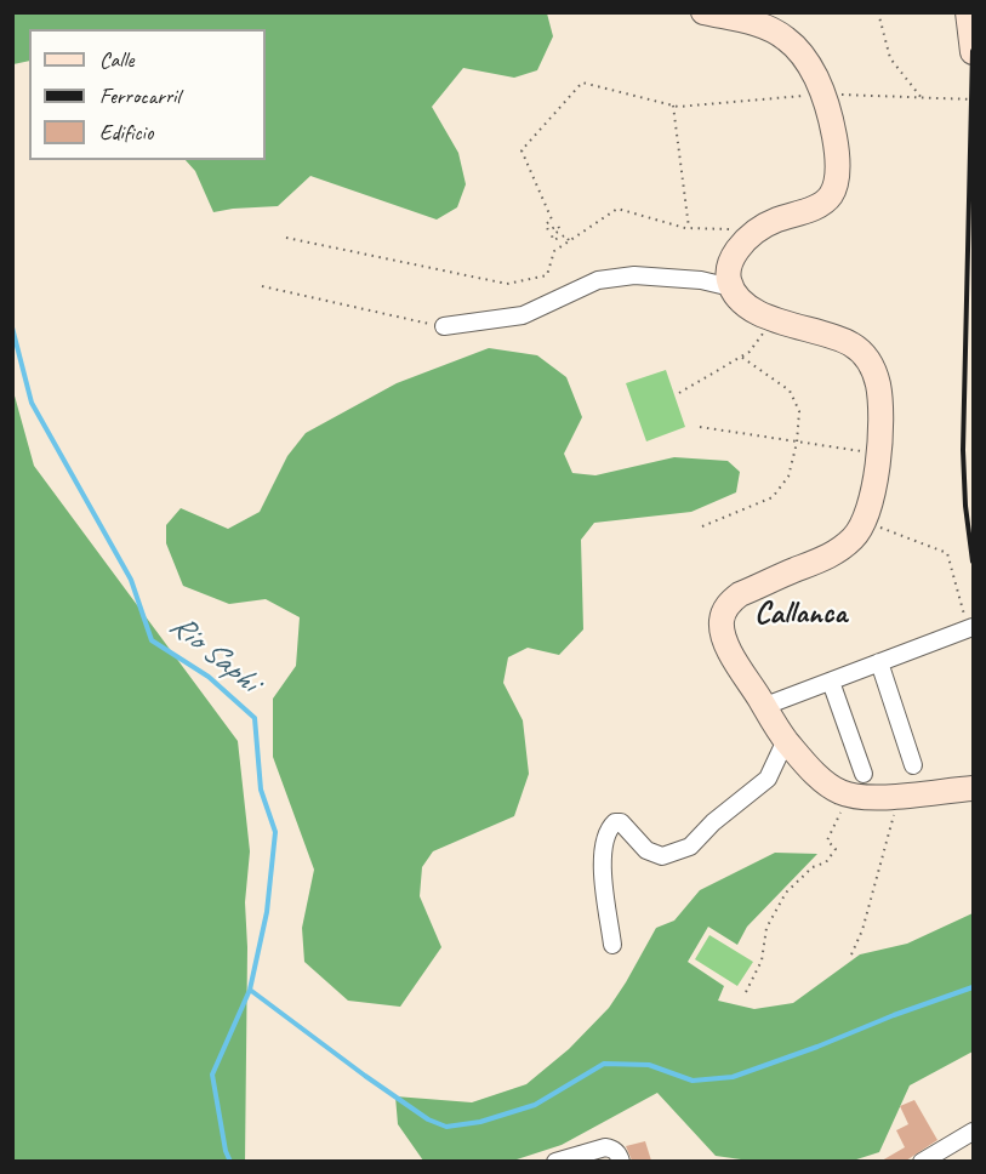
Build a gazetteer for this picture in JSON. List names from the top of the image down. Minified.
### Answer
{"districts":["Callanca"],"water":["Rio Saphi"],"legend":["Calle","Ferrocarril","Edificio"]}
